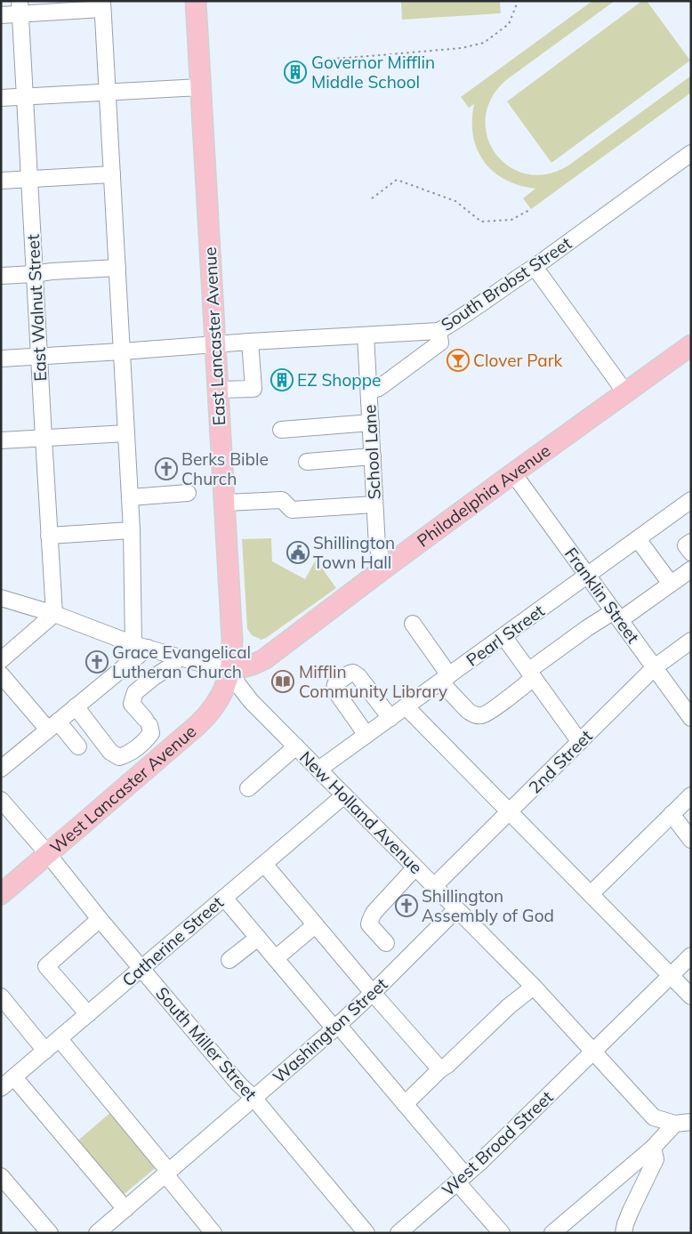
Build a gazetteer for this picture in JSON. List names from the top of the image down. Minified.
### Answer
{"streets":{"main road":["East Lancaster Avenue","Philadelphia Avenue","West Lancaster Avenue"],"street":["South Brobst Street","East Walnut Street","School Lane","Franklin Street","Pearl Street","2nd Street","New Holland Avenue","Catherine Street","Washington Street","South Miller Street","West Broad Street"]},"crossings":[["South Brobst Street","East Walnut Street"],["South Brobst Street","East Lancaster Avenue"],["South Brobst Street","School Lane"],["East Lancaster Avenue","Philadelphia Avenue"],["East Lancaster Avenue","West Lancaster Avenue"],["East Lancaster Avenue","New Holland Avenue"],["School Lane","Philadelphia Avenue"],["Philadelphia Avenue","Franklin Street"],["Philadelphia Avenue","West Lancaster Avenue"],["Philadelphia Avenue","New Holland Avenue"],["Franklin Street","Pearl Street"],["Franklin Street","2nd Street"],["Pearl Street","New Holland Avenue"],["2nd Street","New Holland Avenue"],["West Lancaster Avenue","New Holland Avenue"],["West Lancaster Avenue","South Miller Street"],["New Holland Avenue","Catherine Street"],["New Holland Avenue","Washington Street"],["New Holland Avenue","West Broad Street"],["Catherine Street","South Miller Street"],["Washington Street","South Miller Street"]],"places":{"building":["Governor Mifflin Middle School","EZ Shoppe"],"bar":["Clover Park"],"church":["Berks Bible Church","Grace Evangelical Lutheran Church","Shillington Assembly of God"],"public building":["Shillington Town Hall"],"library":["Mifflin Community Library"]}}
